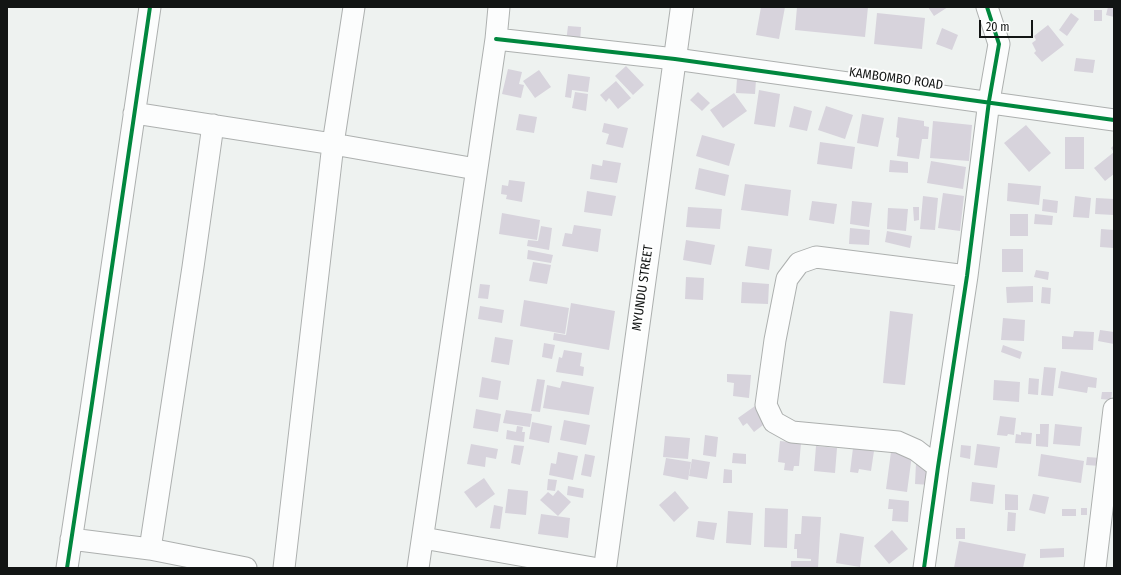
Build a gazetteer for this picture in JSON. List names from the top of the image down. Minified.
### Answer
{"streets":{"street":["KAMBOMBO ROAD","MYUNDU STREET"]},"crossings":[["KAMBOMBO ROAD","MYUNDU STREET"]],"scale_bar":"20 m"}
